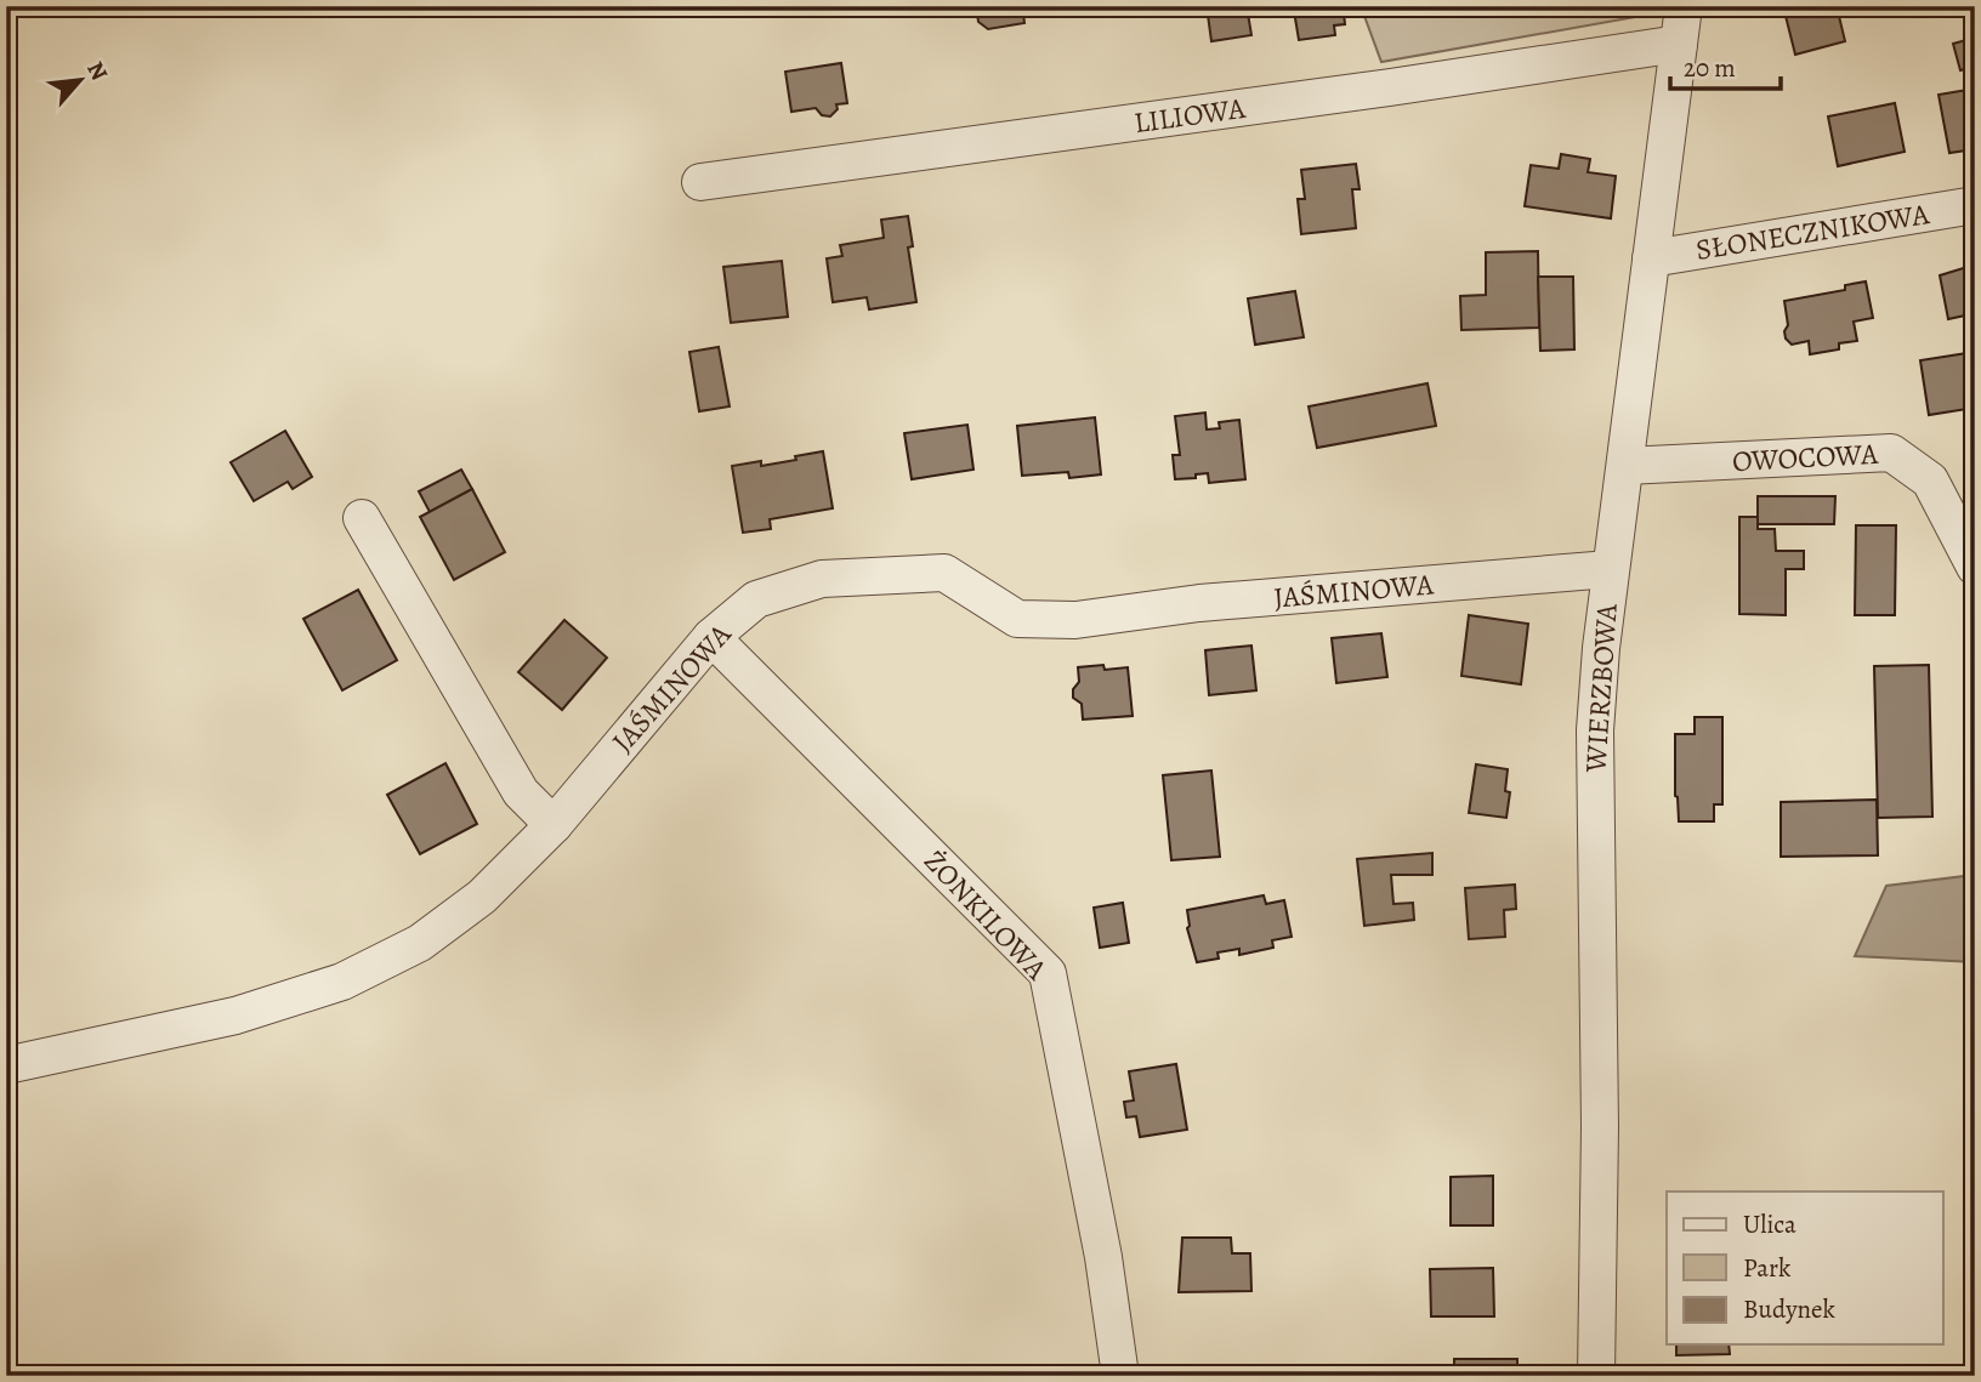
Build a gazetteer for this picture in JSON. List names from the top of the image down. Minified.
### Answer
{"streets":{"street":["LILIOWA","SŁONECZNIKOWA","OWOCOWA","JAŚMINOWA","WIERZBOWA","ŻONKILOWA"]},"crossings":[["LILIOWA","WIERZBOWA"],["SŁONECZNIKOWA","WIERZBOWA"],["OWOCOWA","WIERZBOWA"],["JAŚMINOWA","WIERZBOWA"],["JAŚMINOWA","ŻONKILOWA"]],"legend":["Ulica","Park","Budynek"],"scale_bar":"20 m","north":"top right"}
